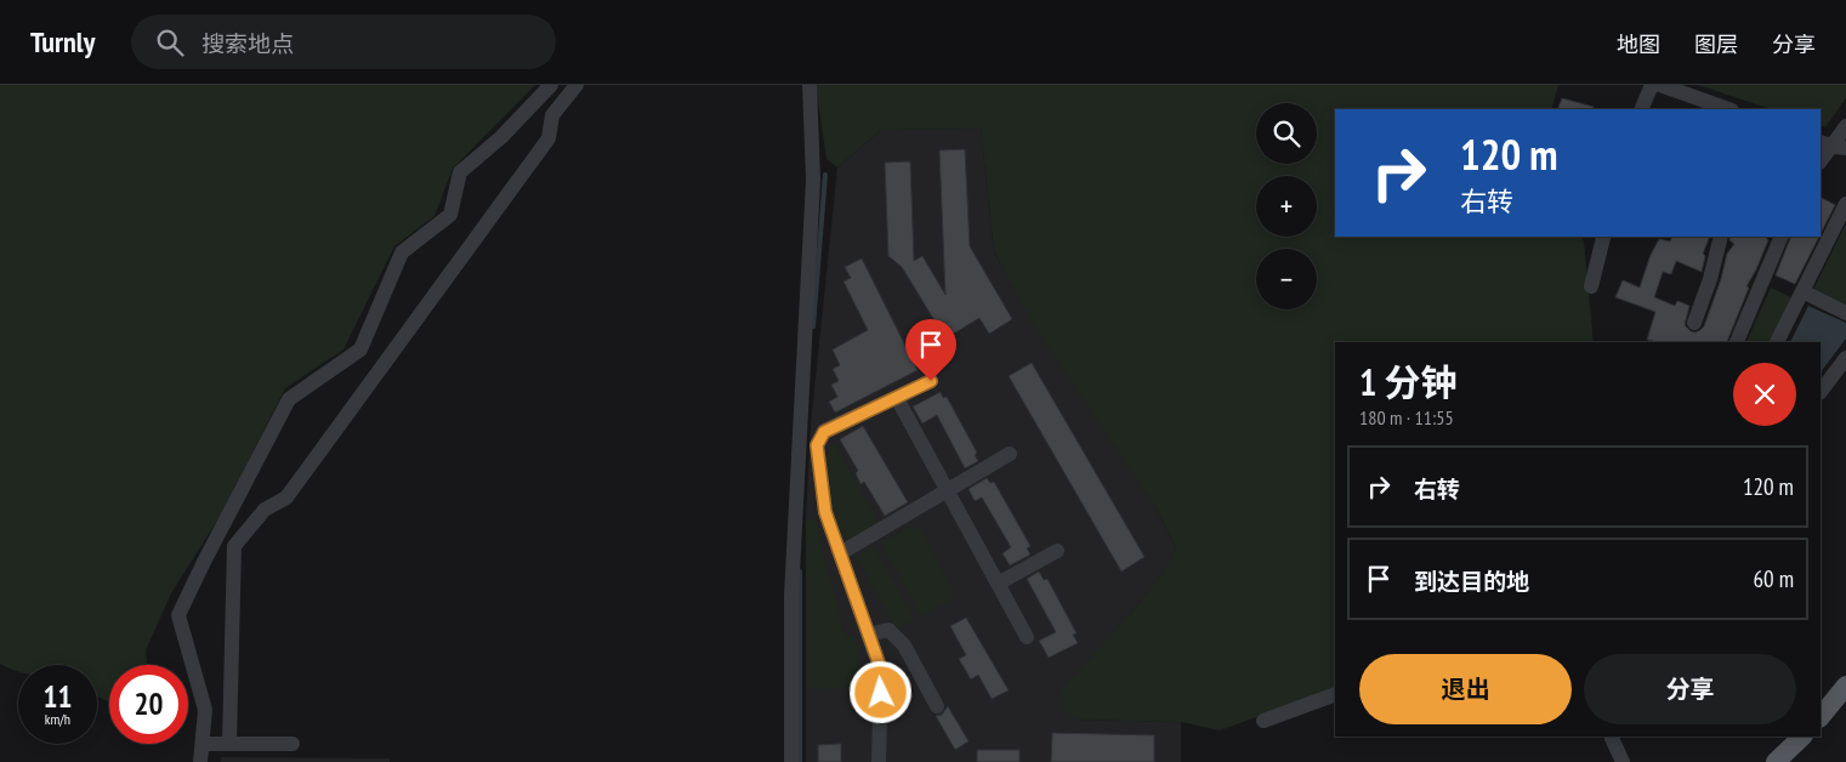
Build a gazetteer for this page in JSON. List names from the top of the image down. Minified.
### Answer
{"page":{"header":"Turnly","search":"搜索地点","nav":["地图","图层","分享"],"map_buttons":["+","−"],"turn":["120 m","右转"],"heading":["1 分钟","180 m · 11:55"],"list":[{"name":"右转","value":"120 m"},{"name":"到达目的地","value":"60 m"}],"buttons":["退出","分享"],"speed":"11 km/h","limit":"20"}}
